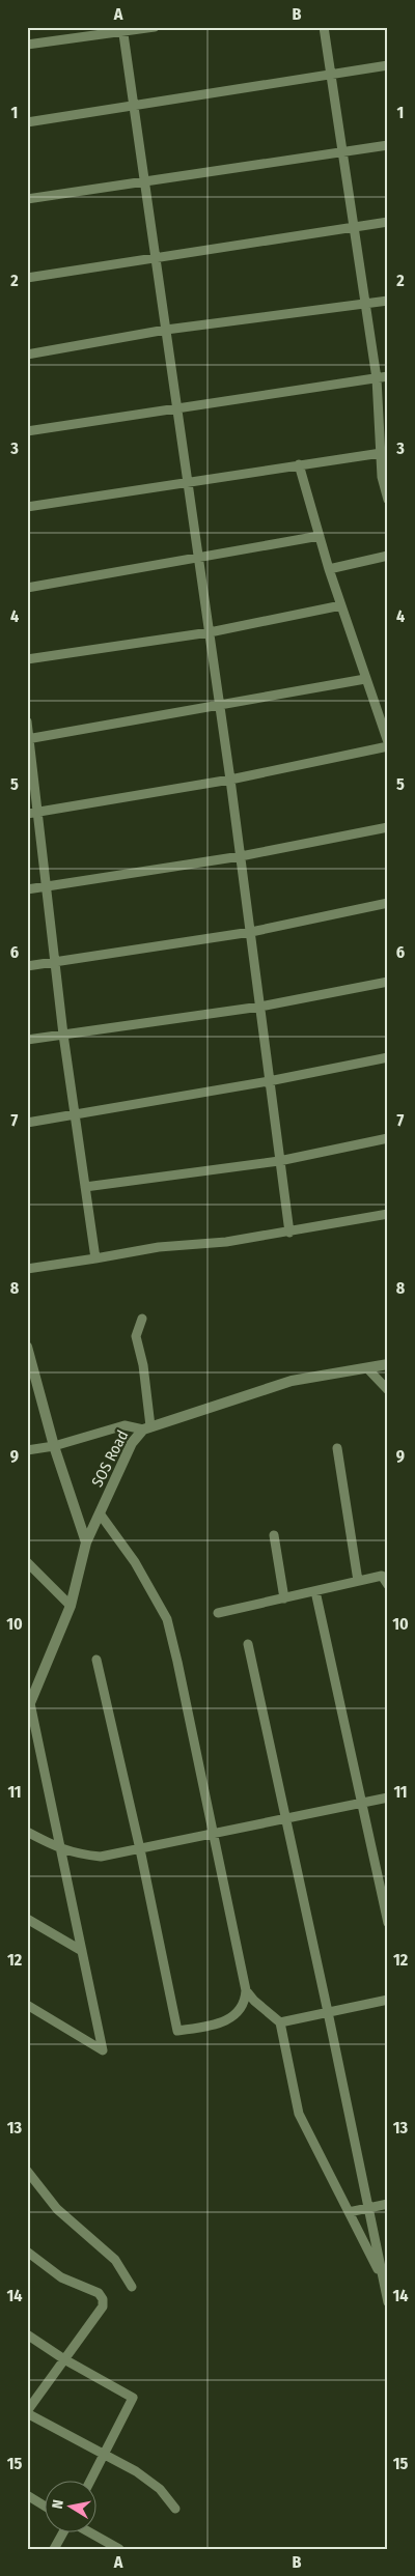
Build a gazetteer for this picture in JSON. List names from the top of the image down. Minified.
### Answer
{"streets":{"street":["SOS Road"]},"north":"left","grid":{"columns":["A","B"],"rows":["1","2","3","4","5","6","7","8","9","10","11","12","13","14","15"]}}
